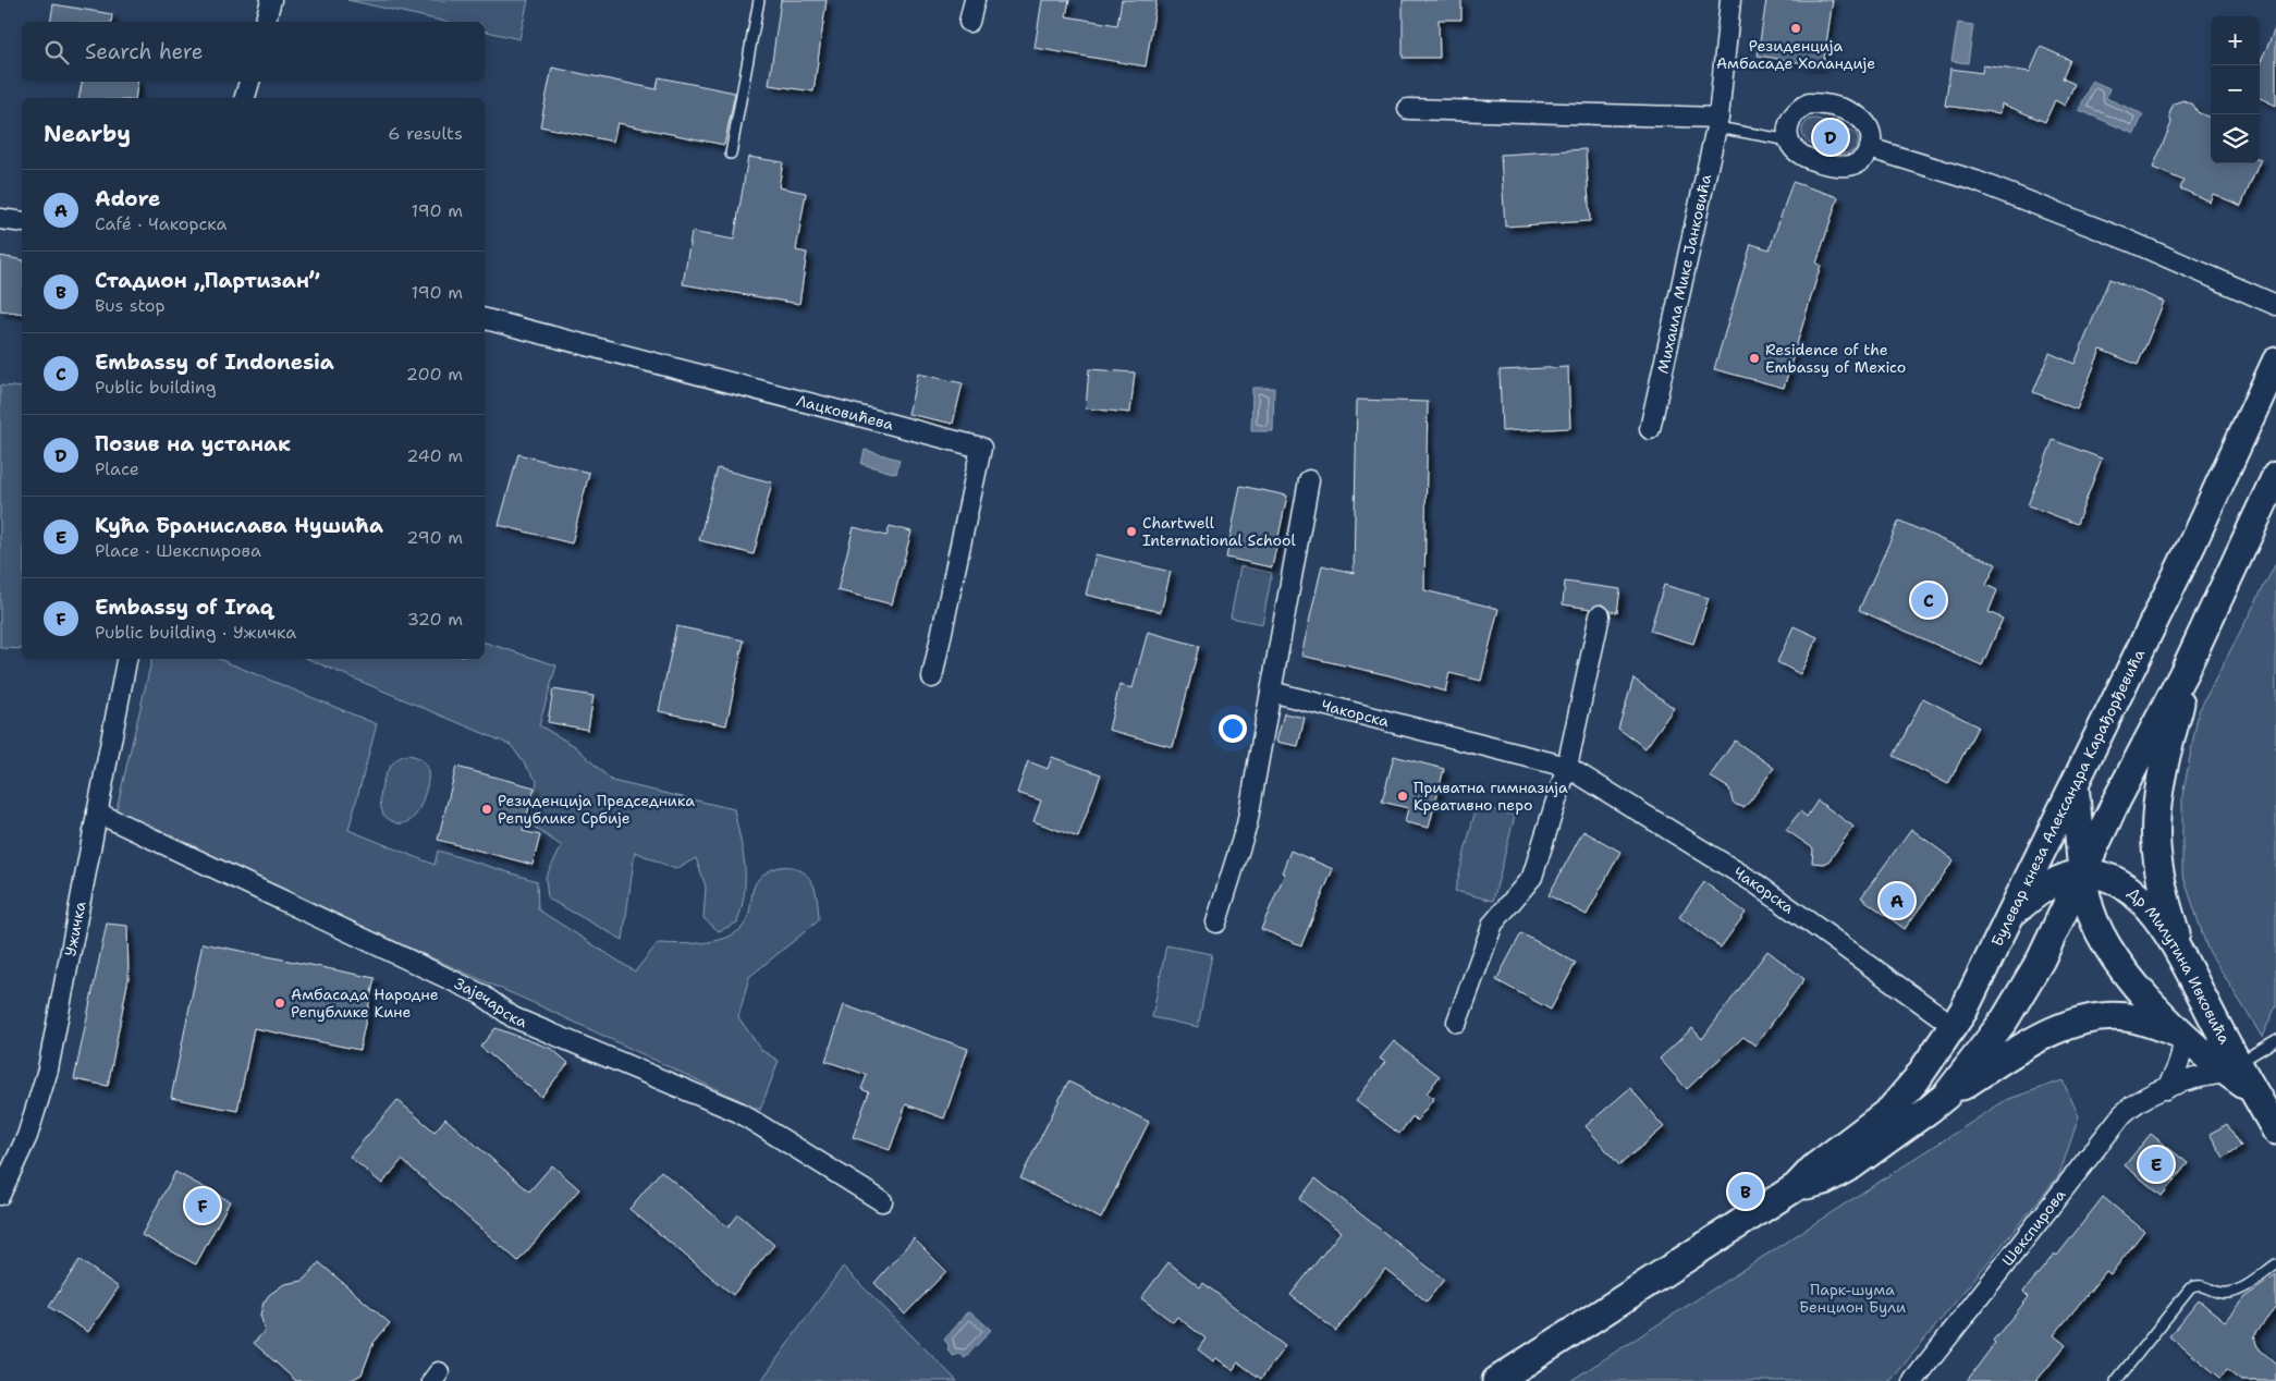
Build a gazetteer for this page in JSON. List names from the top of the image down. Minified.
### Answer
{"streets":{"main road":["Булевар кнеза Александра Карађорђевића","Др Милутина Ивковића"],"street":["Михаила Мике Јанковића","Лацковићева","Чакорска","Ужичка","Зајечарска","Шекспирова"]},"crossings":[["Чакорска","Булевар кнеза Александра Карађорђевића"],["Булевар кнеза Александра Карађорђевића","Др Милутина Ивковића"],["Ужичка","Зајечарска"],["Др Милутина Ивковића","Шекспирова"]],"parks":["Парк-шума Бенцион Були"],"places":["Резиденција Амбасаде Холандије","Residence of the Embassy of Mexico","Chartwell International School","Приватна гимназија Креативно перо","Резиденција Председника Републике Србије","Амбасада Народне Републике Кине"],"page":{"map_buttons":["+","−"],"search":"Search here","heading":["Nearby","6 results"],"pins":["D","C","A","E","B","F"],"list":[{"mark":"A","name":"Adore","note":"Café · Чакорска","value":"190 m"},{"mark":"B","name":"Стадион „Партизан”","note":"Bus stop","value":"190 m"},{"mark":"C","name":"Embassy of Indonesia","note":"Public building","value":"200 m"},{"mark":"D","name":"Позив на устанак","note":"Place","value":"240 m"},{"mark":"E","name":"Кућа Бранислава Нушића","note":"Place · Шекспирова","value":"290 m"},{"mark":"F","name":"Embassy of Iraq","note":"Public building · Ужичка","value":"320 m"}]}}
